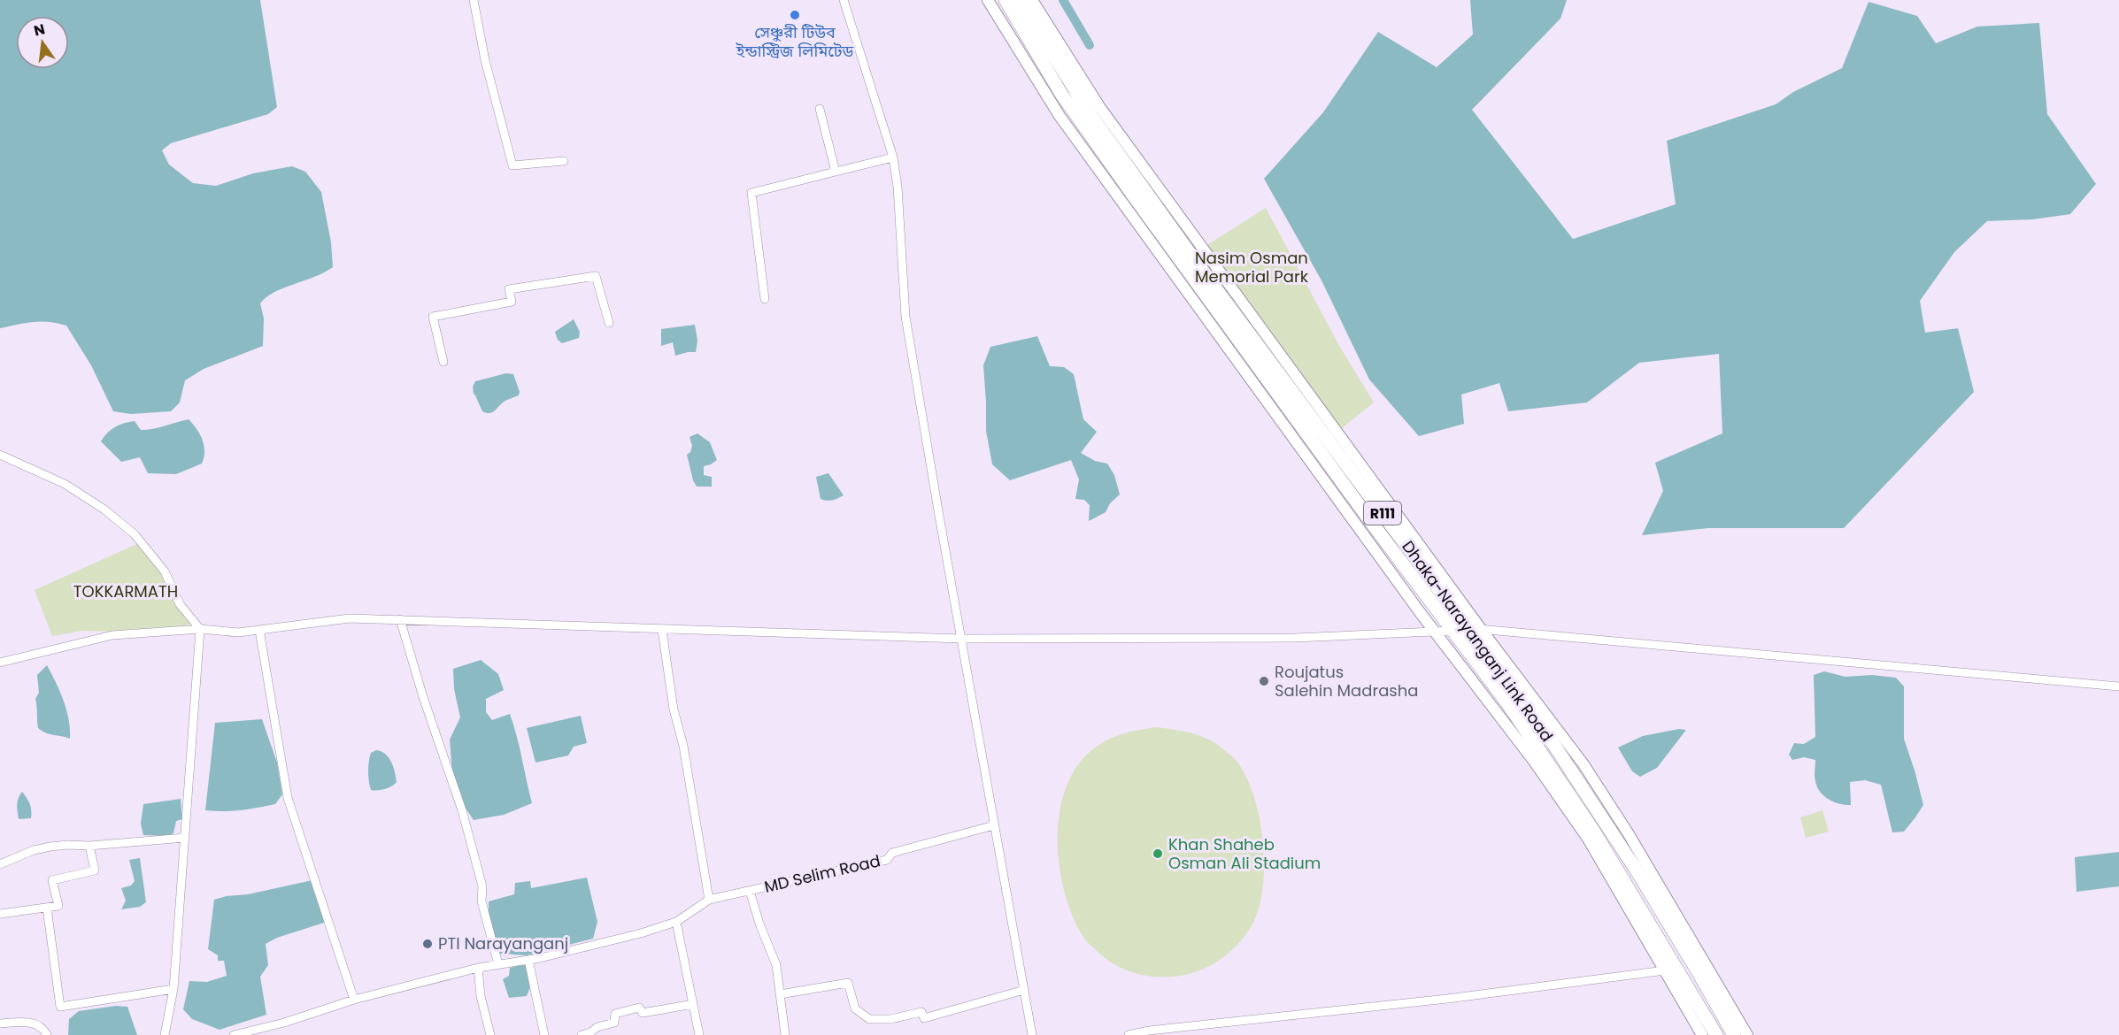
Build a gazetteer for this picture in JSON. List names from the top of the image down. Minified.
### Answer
{"streets":{"main road":["R111","Dhaka-Narayanganj Link Road"],"street":["MD Selim Road"]},"parks":["Nasim Osman Memorial Park","TOKKARMATH"],"places":["সেঞ্চুরী টিউব ইন্ডাস্ট্রিজ লিমিটেড","Roujatus Salehin Madrasha","Khan Shaheb Osman Ali Stadium","PTI Narayanganj"],"north":"top"}
